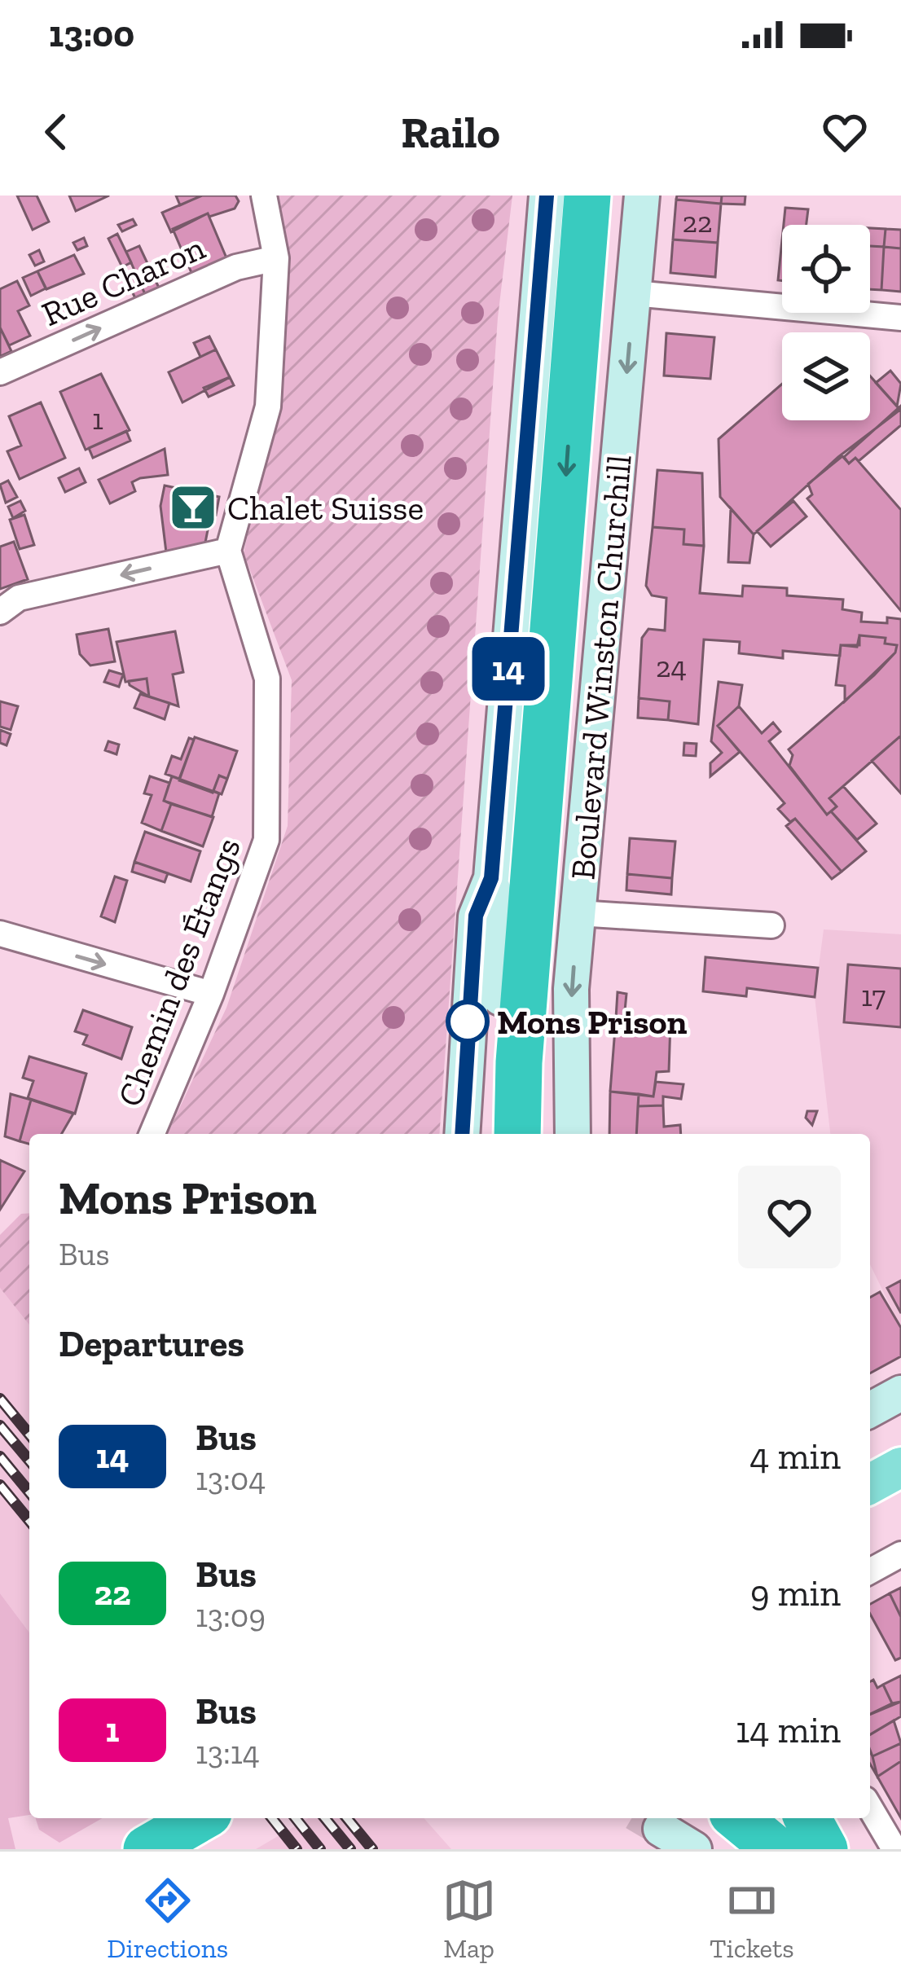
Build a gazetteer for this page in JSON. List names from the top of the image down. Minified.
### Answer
{"streets":{"highway":["Boulevard Winston Churchill"],"street":["Rue Charon","Chemin des Étangs"]},"one_way":["Rue Charon"],"places":{"bar":["Chalet Suisse"],"other":["Mons Prison"]},"lines":["bus line 14"],"house_numbers":["22","1","24","17"],"page":{"status":"13:00","header":"Railo","on_map":"14","heading":[["Mons Prison","Bus"],"Departures"],"list":[{"mark":"14","name":"Bus","note":"13:04","value":"4 min"},{"mark":"22","name":"Bus","note":"13:09","value":"9 min"},{"mark":"1","name":"Bus","note":"13:14","value":"14 min"}],"tabs":["Directions","Map","Tickets"]}}
